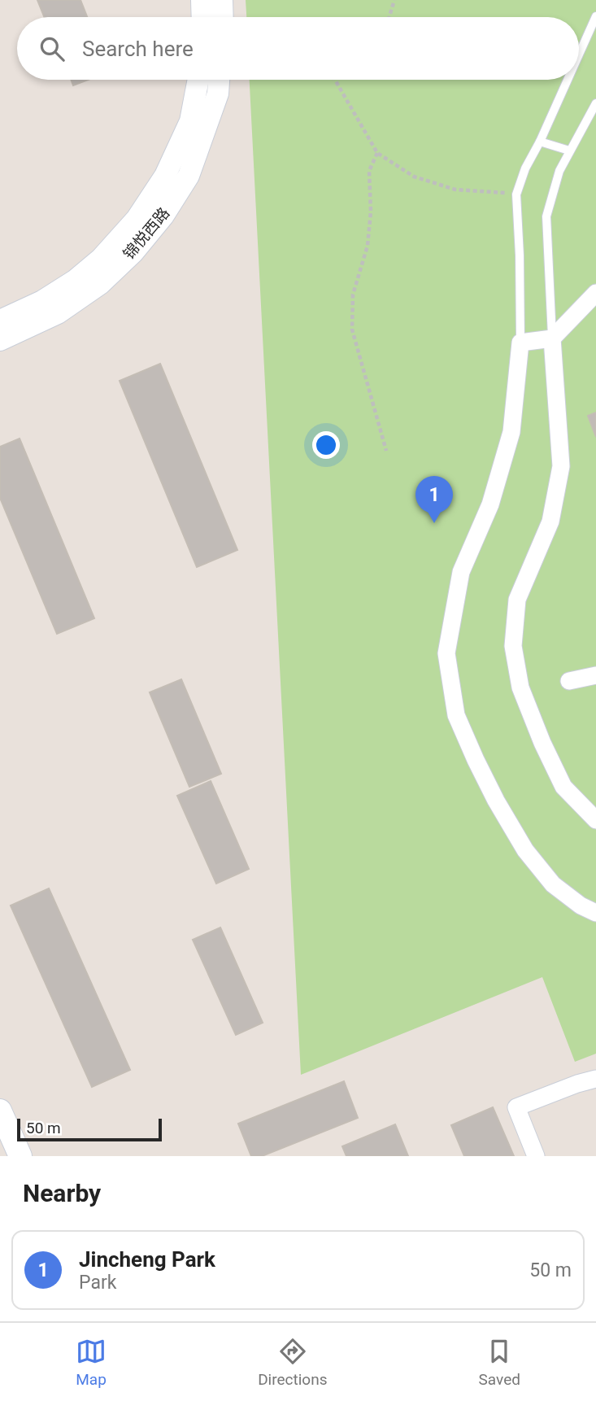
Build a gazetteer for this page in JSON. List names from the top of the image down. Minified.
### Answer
{"streets":{"street":["锦悦西路"]},"scale_bar":"50 m","page":{"search":"Search here","pins":"1","scale":"50 m","heading":"Nearby","list":[{"mark":"1","name":"Jincheng Park","note":"Park","value":"50 m"}],"nav":["Map","Directions","Saved"]}}
